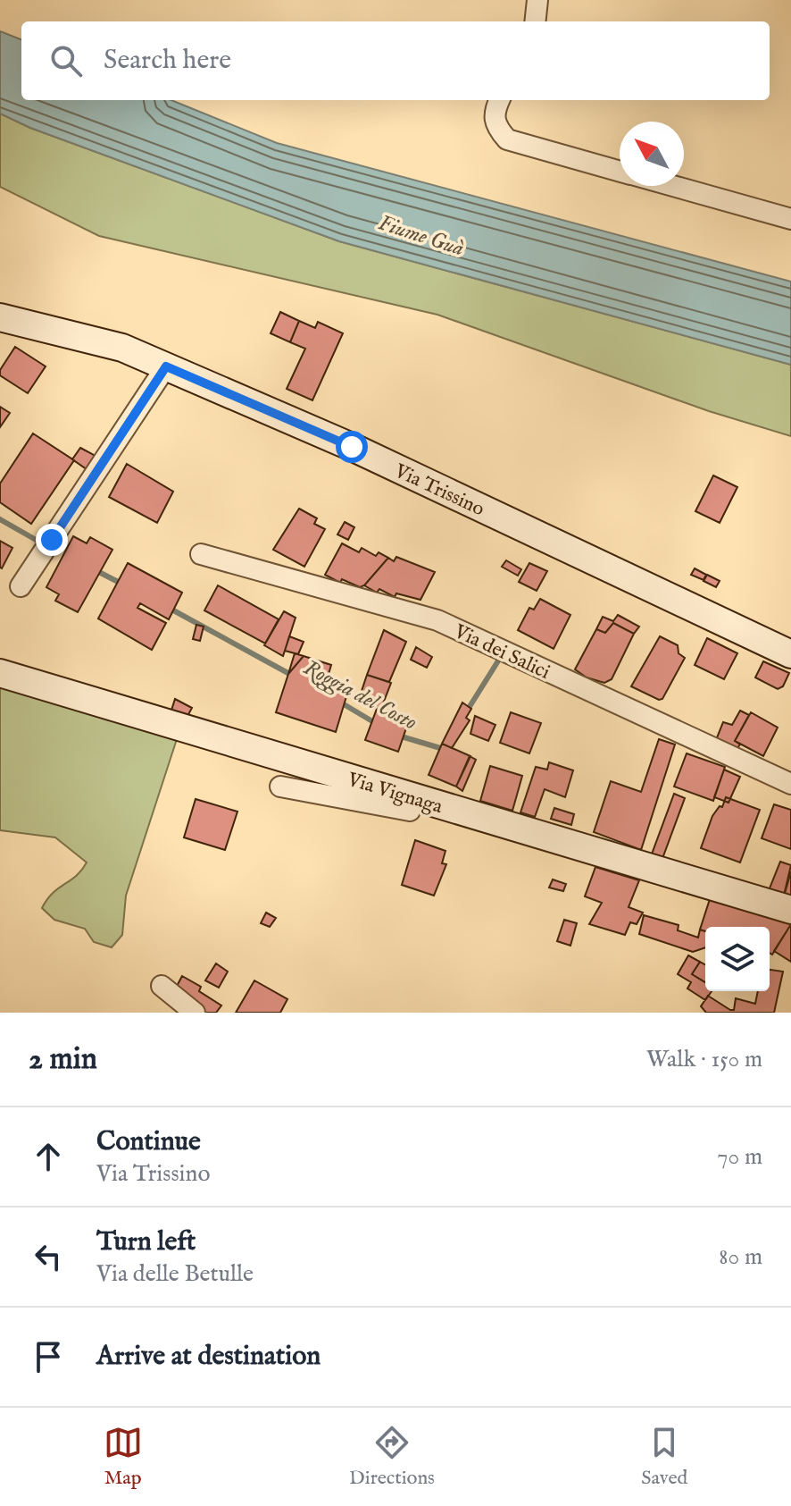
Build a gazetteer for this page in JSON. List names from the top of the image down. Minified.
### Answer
{"streets":{"main road":["Via Trissino","Via Vignaga"],"street":["Via dei Salici"]},"water":["Fiume Guà","Roggia del Costo"],"north":"top left","page":{"search":"Search here","heading":["2 min","Walk · 150 m"],"list":[["Continue","Via Trissino","70 m"],["Turn left","Via delle Betulle","80 m"],"Arrive at destination"],"nav":["Map","Directions","Saved"]}}
